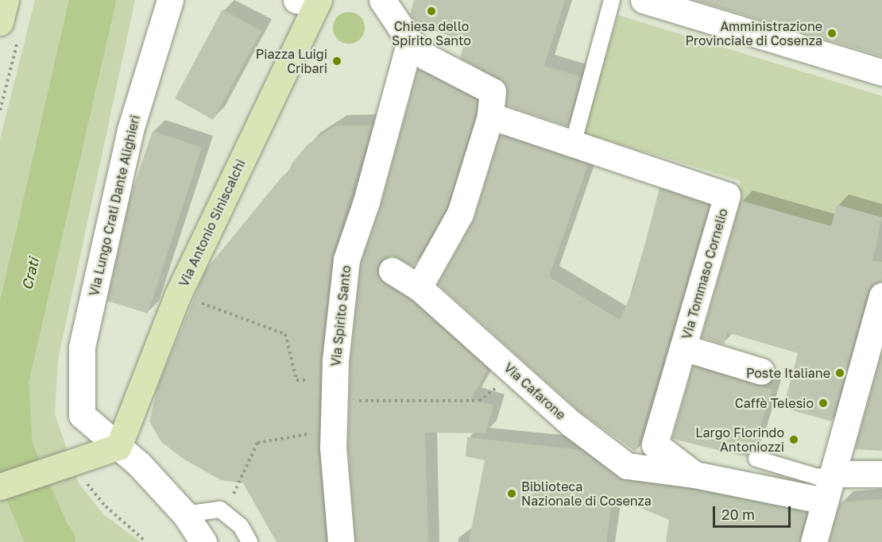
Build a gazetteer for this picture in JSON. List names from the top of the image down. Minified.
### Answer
{"streets":{"street":["Via Lungo Crati Dante Alighieri","Via Antonio Siniscalchi","Via Tommaso Cornelio","Via Spirito Santo","Via Cafarone"]},"crossings":[["Via Lungo Crati Dante Alighieri","Via Antonio Siniscalchi"],["Via Tommaso Cornelio","Via Cafarone"]],"water":["Crati"],"places":["Chiesa dello Spirito Santo","Amministrazione Provinciale di Cosenza","Piazza Luigi Cribari","Poste Italiane","Caffè Telesio","Largo Florindo Antoniozzi","Biblioteca Nazionale di Cosenza"],"scale_bar":"20 m"}
